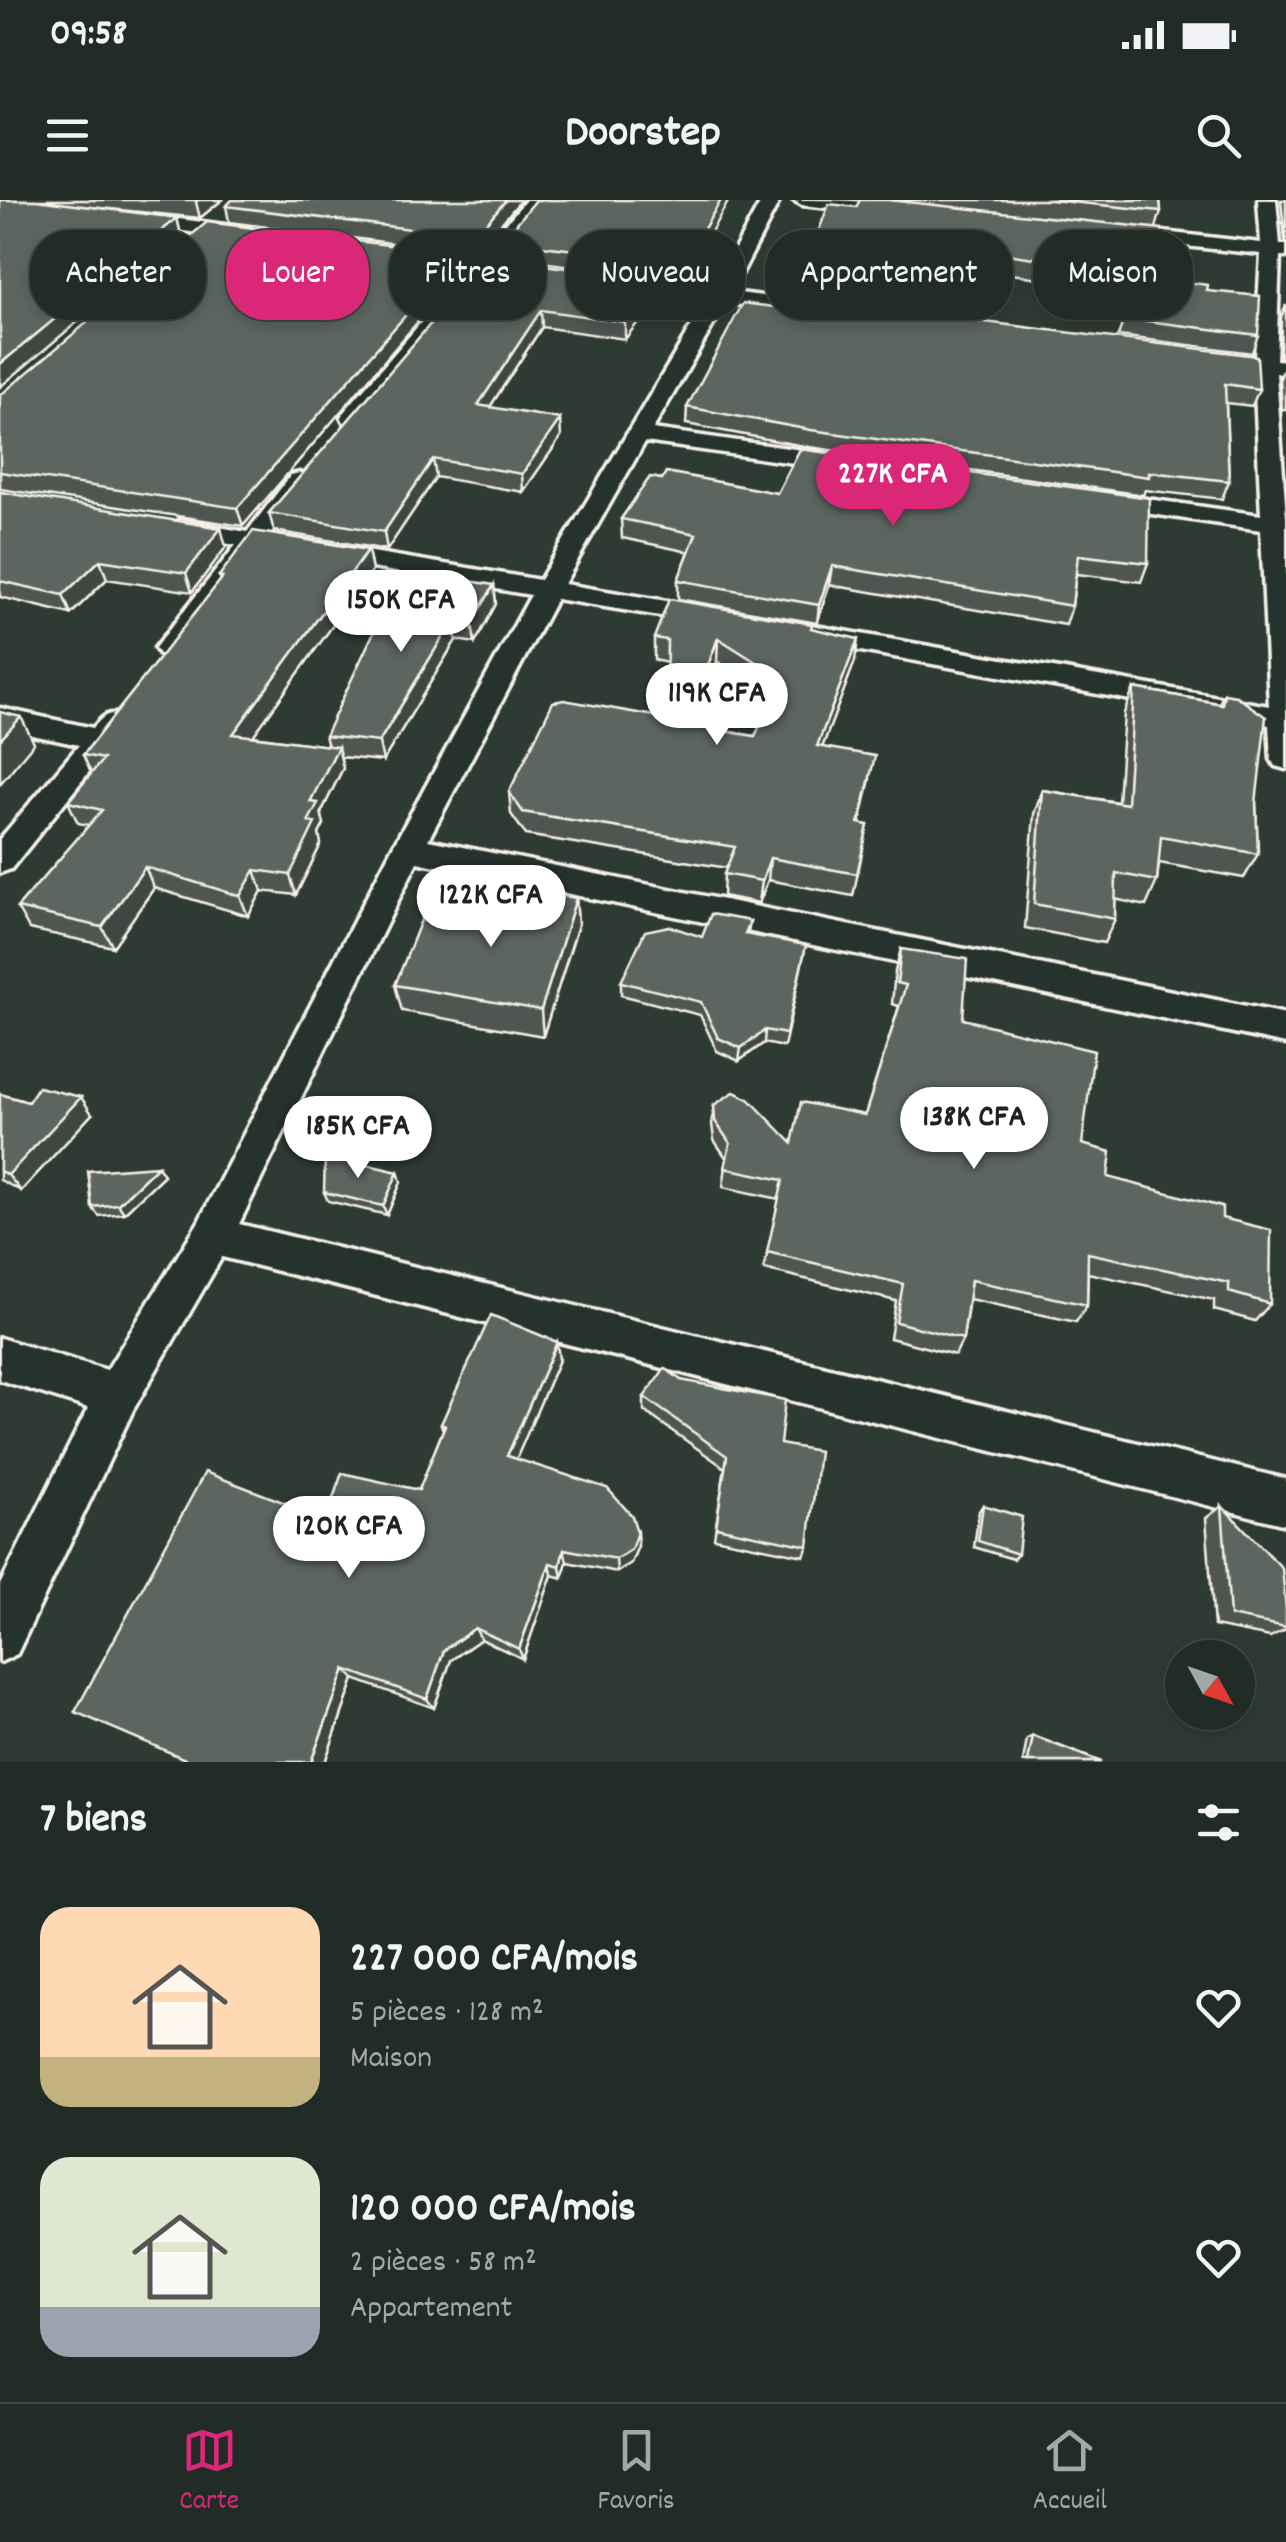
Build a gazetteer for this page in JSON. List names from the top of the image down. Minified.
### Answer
{"north":"bottom right","page":{"status":"09:58","header":"Doorstep","chip":["Acheter","Louer","Filtres","Nouveau","Appartement","Maison"],"price":["227K CFA","150K CFA","119K CFA","122K CFA","138K CFA","185K CFA","120K CFA"],"heading":"7 biens","list":[{"name":"227 000 CFA/mois","note":"5 pièces · 128 m² · Maison"},{"name":"120 000 CFA/mois","note":"2 pièces · 58 m² · Appartement"}],"tabs":["Carte","Favoris","Accueil"]}}
